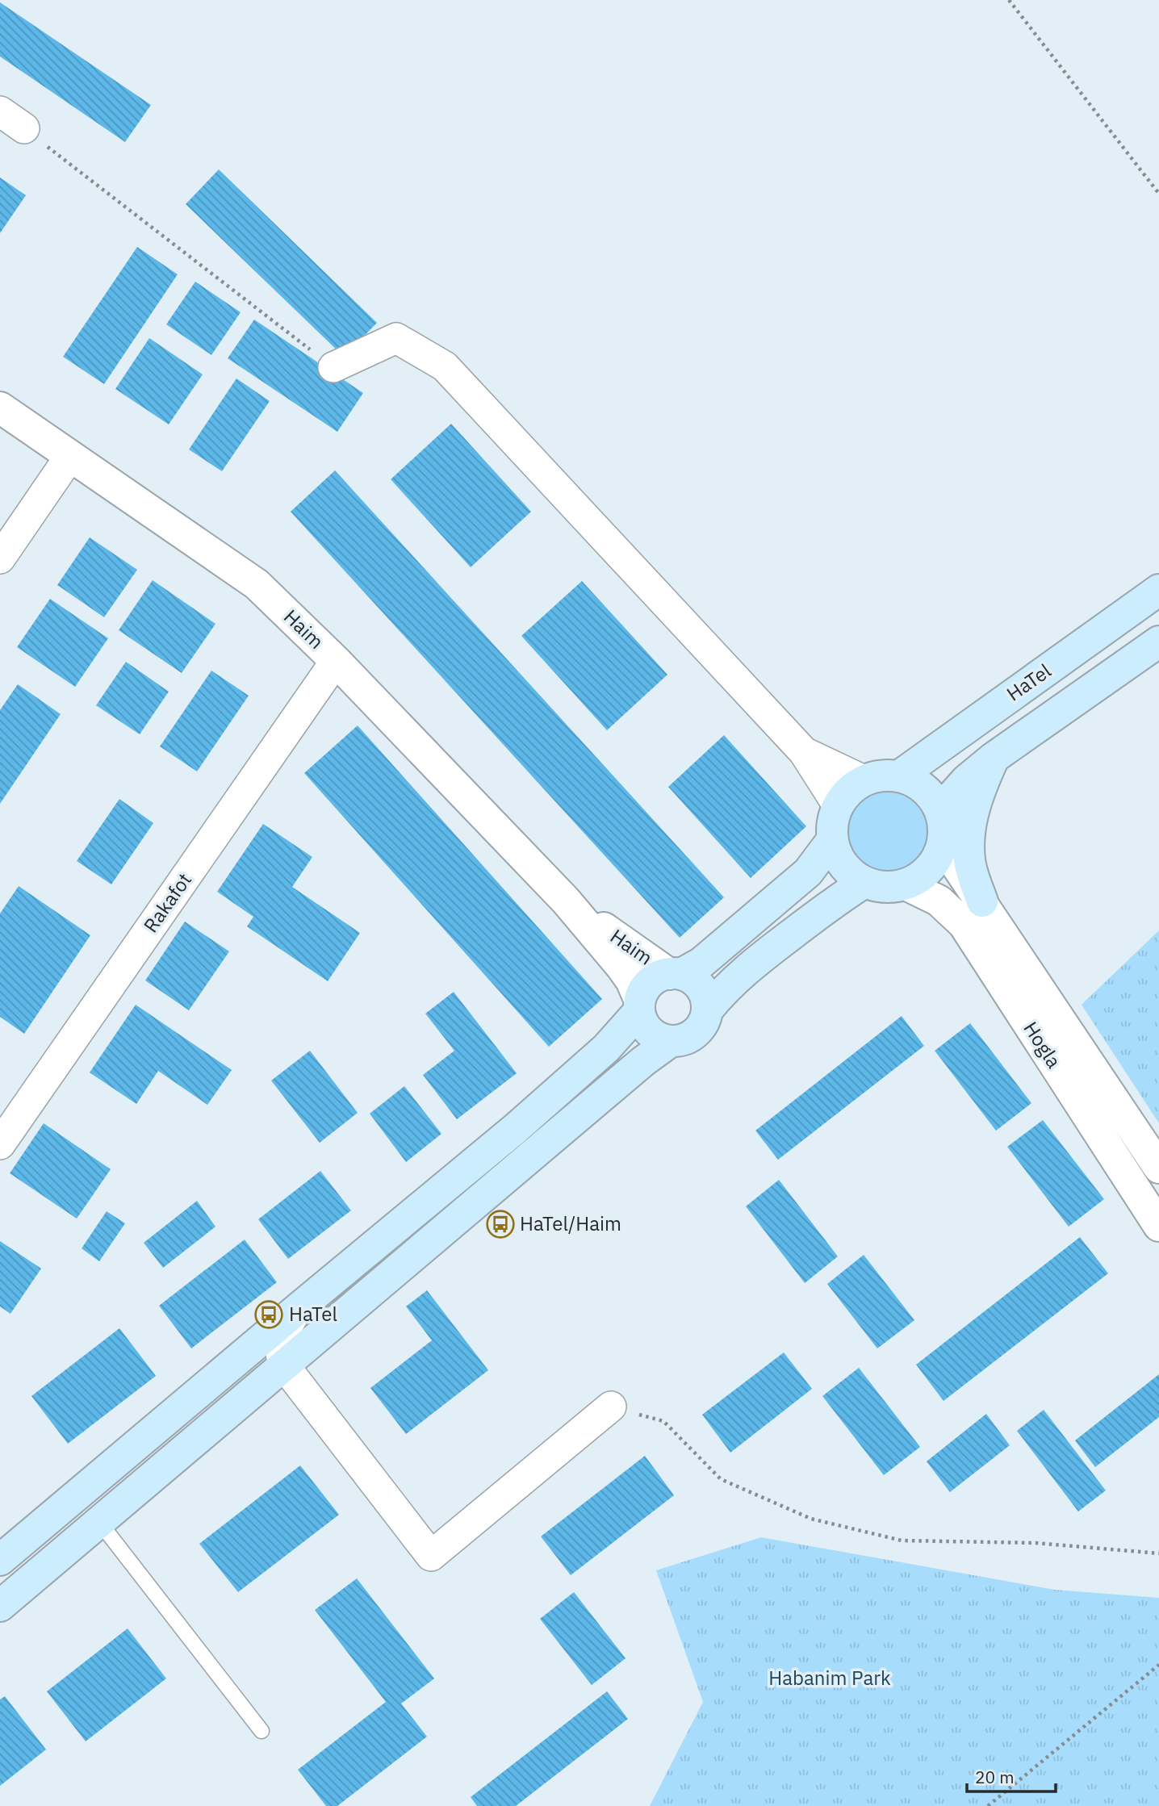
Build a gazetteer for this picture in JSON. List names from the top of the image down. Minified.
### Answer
{"streets":{"main road":["HaTel"],"street":["Haim","Rakafot","Hogla"]},"crossings":[["Haim","Rakafot"],["HaTel","Hogla"]],"parks":["Habanim Park"],"places":{"bus stop":["HaTel/Haim","HaTel"]},"scale_bar":"20 m"}
